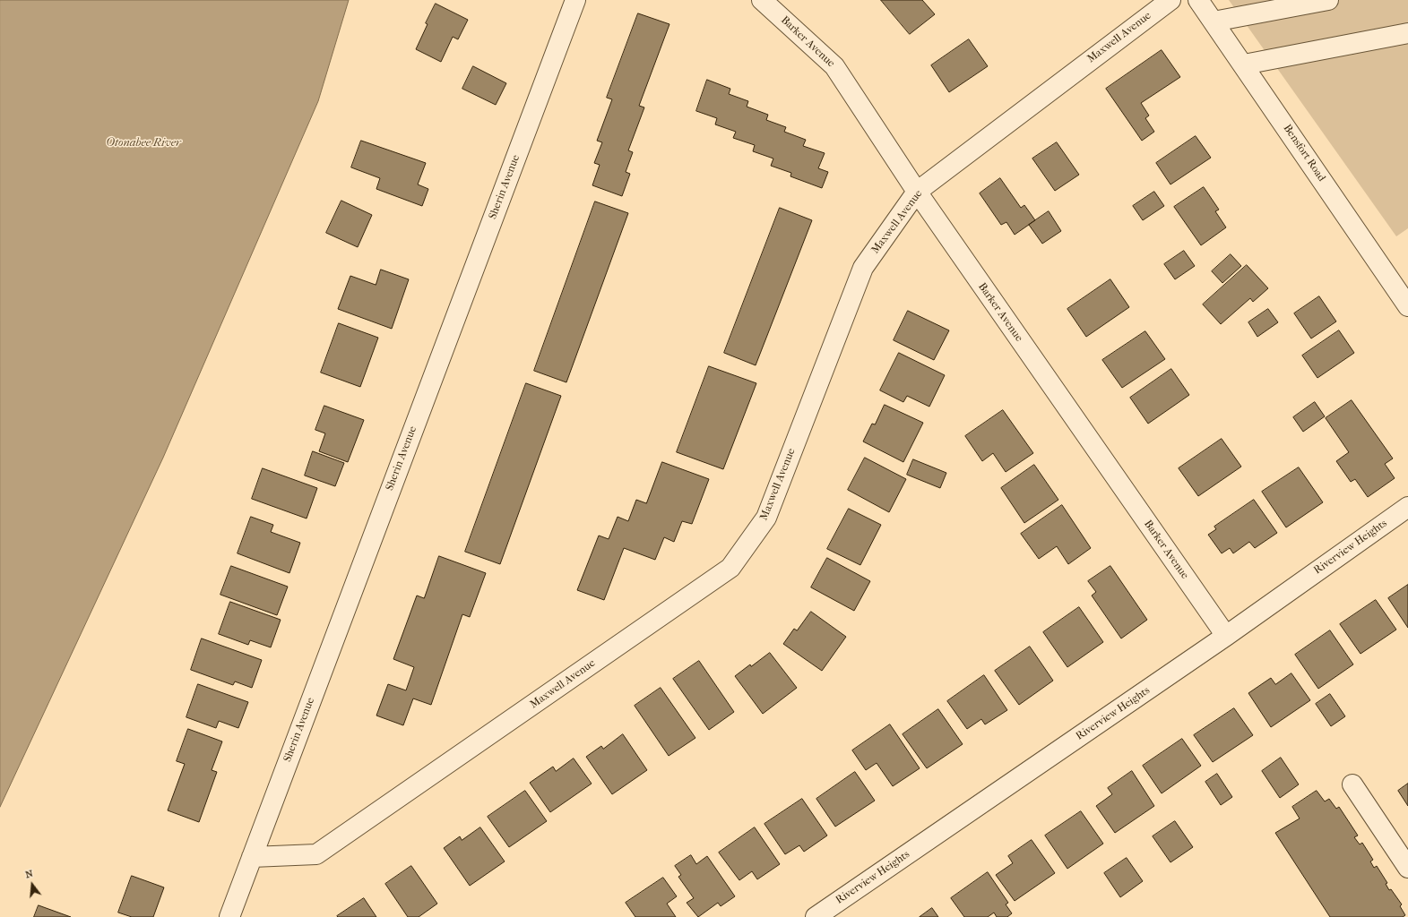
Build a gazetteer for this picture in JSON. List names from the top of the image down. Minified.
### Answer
{"streets":{"street":["Maxwell Avenue","Barker Avenue","Bensfort Road","Sherin Avenue","Riverview Heights"]},"crossings":[["Maxwell Avenue","Barker Avenue"],["Maxwell Avenue","Sherin Avenue"],["Barker Avenue","Riverview Heights"]],"water":["Otonabee River"],"north":"top"}
